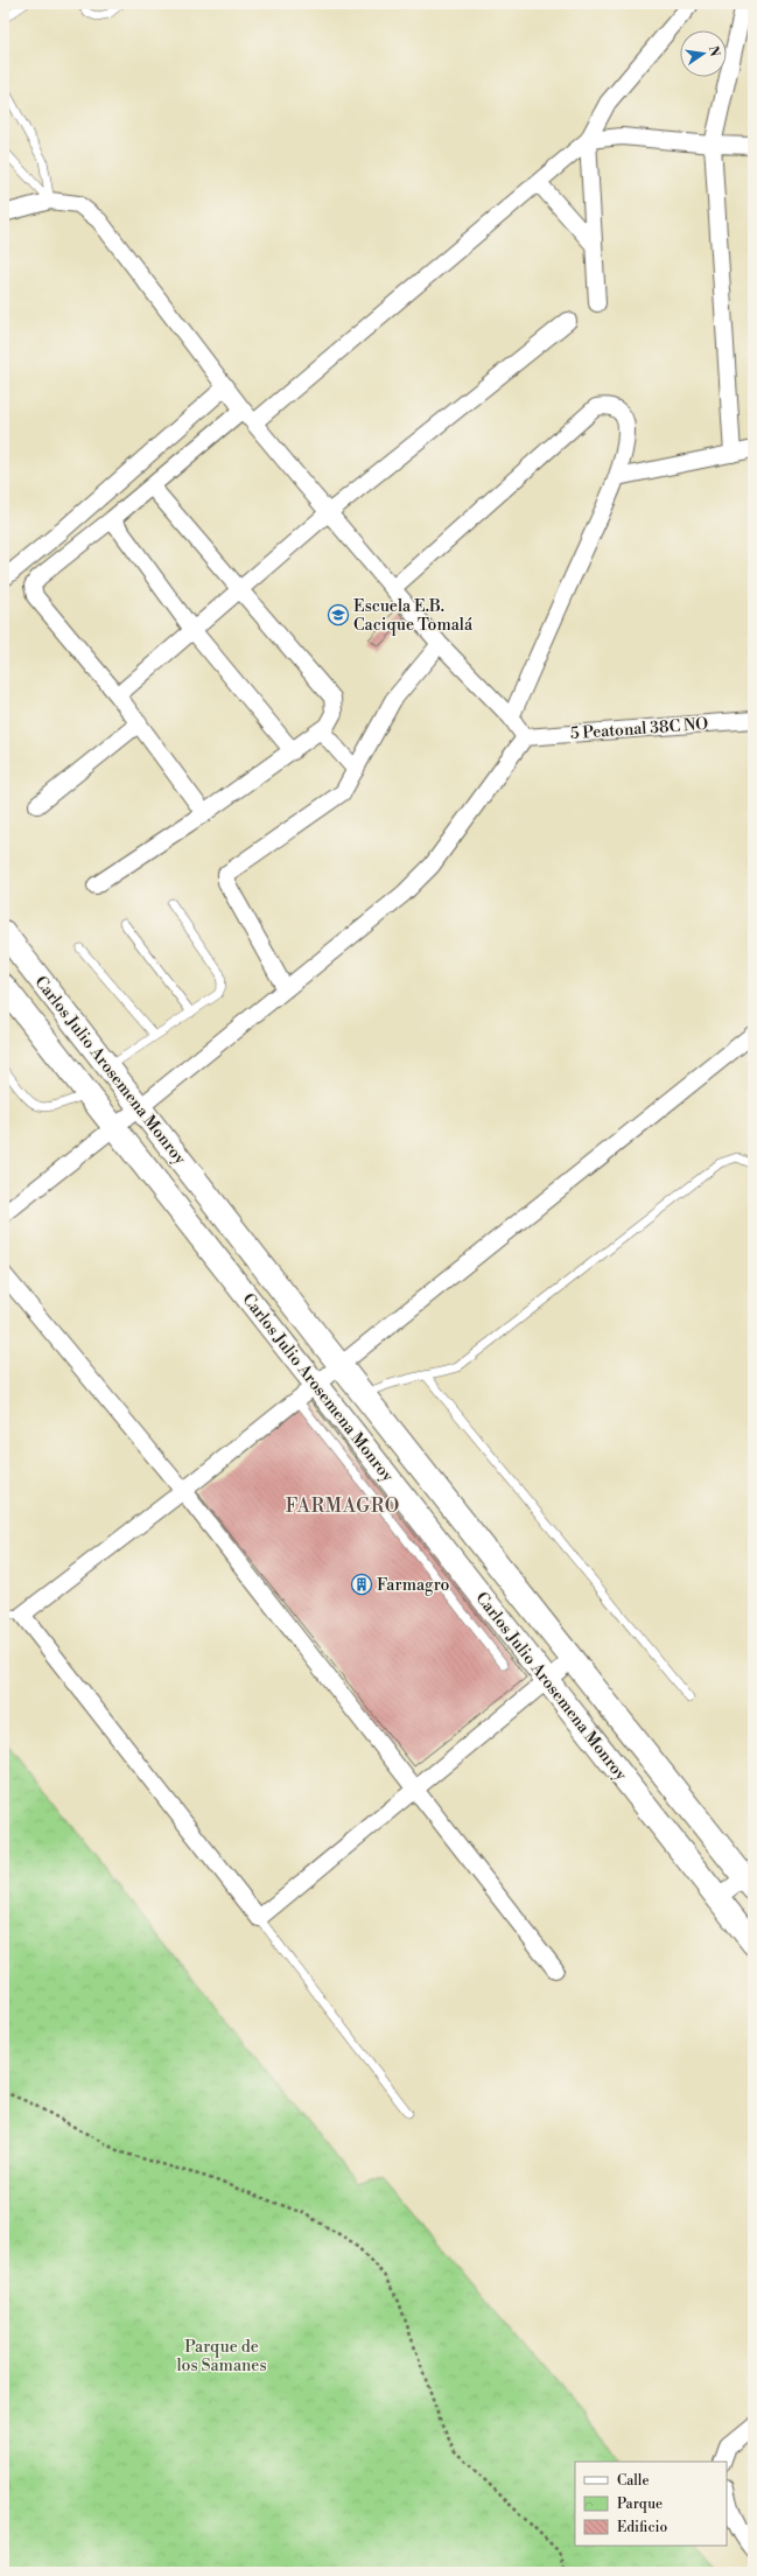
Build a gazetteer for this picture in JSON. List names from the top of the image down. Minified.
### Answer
{"streets":{"main road":["Carlos Julio Arosemena Monroy"],"street":["5 Peatonal 38C NO"]},"districts":["FARMAGRO"],"parks":["Parque de los Samanes"],"places":{"school or university":["Escuela E.B. Cacique Tomalá"],"building":["Farmagro"]},"legend":["Calle","Parque","Edificio"],"north":"right"}
